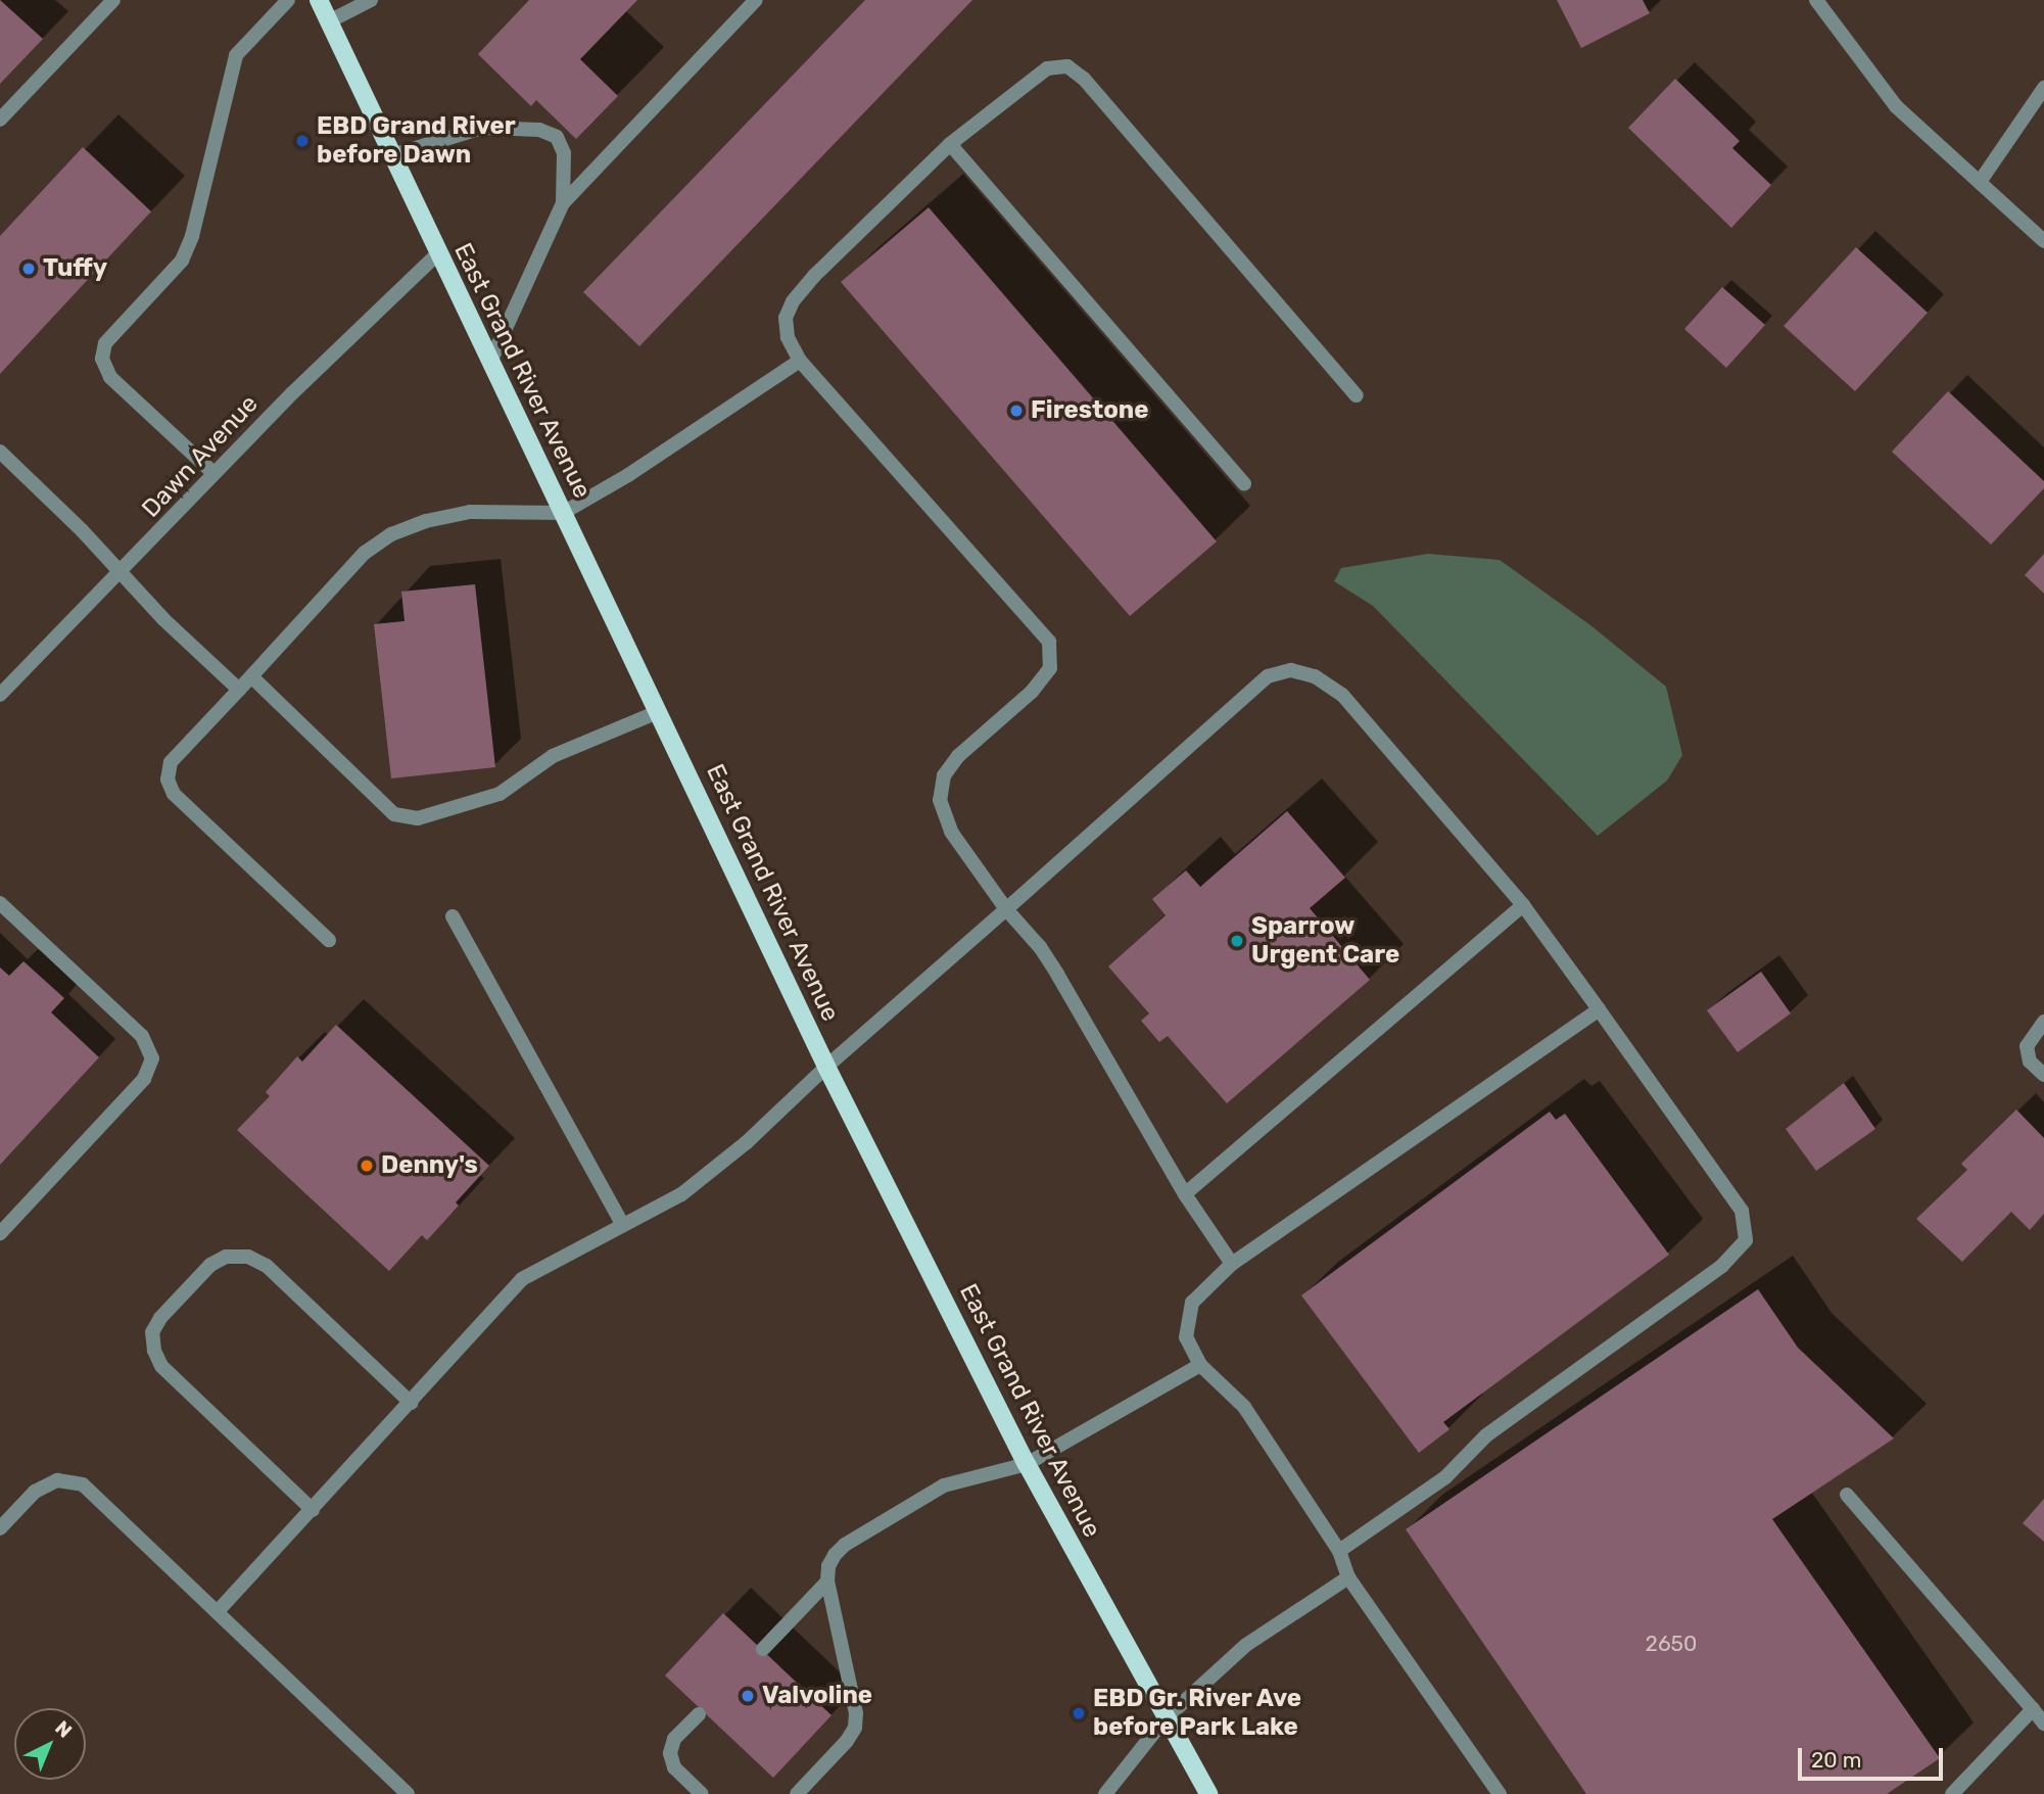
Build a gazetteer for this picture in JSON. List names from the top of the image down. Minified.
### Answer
{"streets":{"main road":["East Grand River Avenue"],"street":["Dawn Avenue"]},"crossings":[["East Grand River Avenue","Dawn Avenue"]],"places":["EBD Grand River before Dawn","Tuffy","Firestone","Sparrow Urgent Care","Denny's","Valvoline","EBD Gr. River Ave before Park Lake"],"house_numbers":["2650"],"scale_bar":"20 m","north":"top right"}
